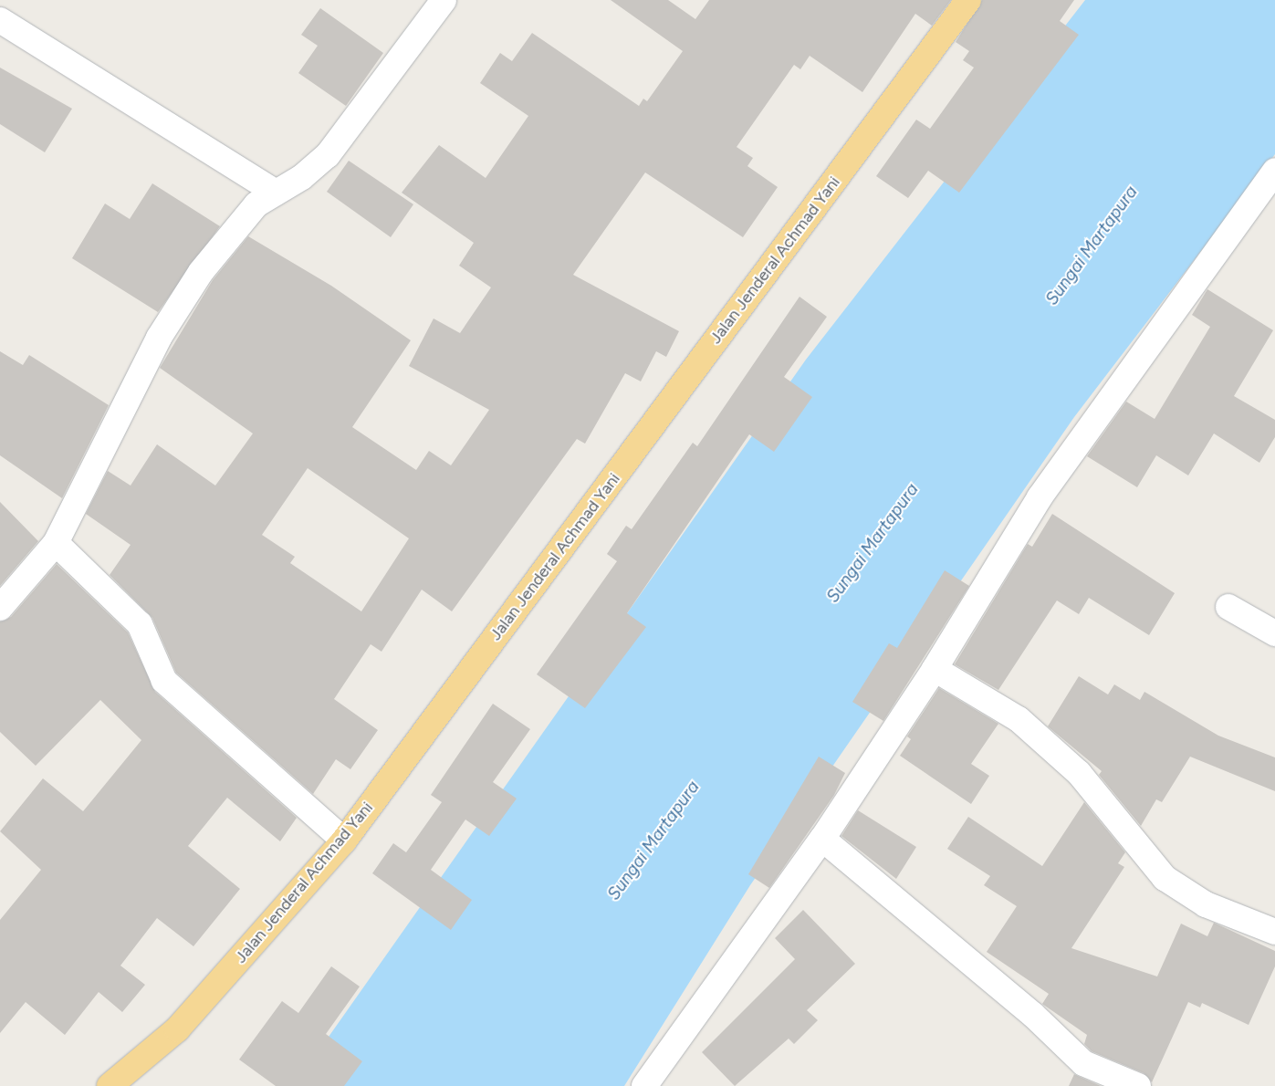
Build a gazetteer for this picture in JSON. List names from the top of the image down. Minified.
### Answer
{"streets":{"highway":["Jalan Jenderal Achmad Yani"]},"water":["Sungai Martapura"]}
